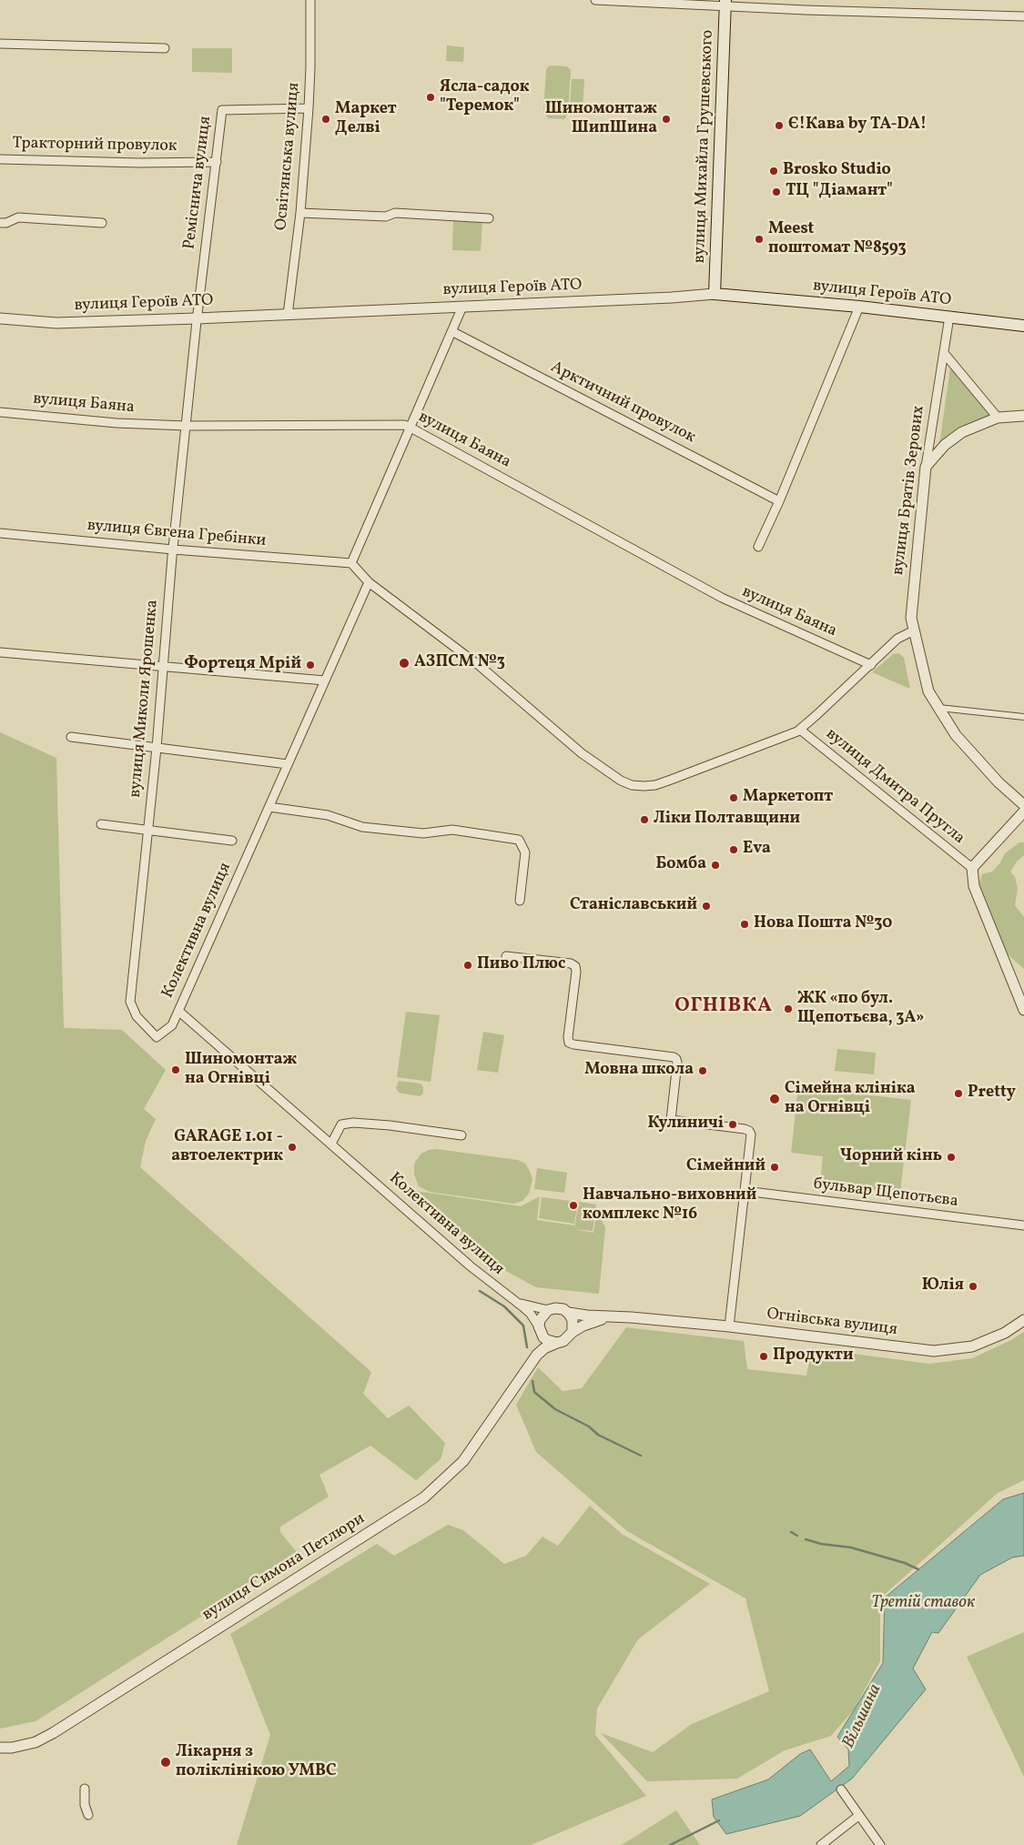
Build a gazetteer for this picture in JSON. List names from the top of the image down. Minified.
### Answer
{"streets":{"main road":["вулиця Михайла Грушевського","вулиця Героїв АТО"],"street":["Тракторний провулок","Освітянська вулиця","Реміснича вулиця","Арктичний провулок","вулиця Баяна","вулиця Братів Зерових","вулиця Євгена Гребінки","вулиця Миколи Ярошенка","вулиця Дмитра Пругла","Колективна вулиця","бульвар Щепотьєва","Огнівська вулиця","вулиця Симона Петлюри"]},"crossings":[["Тракторний провулок","Реміснича вулиця"],["вулиця Михайла Грушевського","вулиця Героїв АТО"],["Освітянська вулиця","Реміснича вулиця"],["Освітянська вулиця","вулиця Героїв АТО"],["Реміснича вулиця","вулиця Героїв АТО"],["Реміснича вулиця","вулиця Миколи Ярошенка"],["вулиця Героїв АТО","вулиця Братів Зерових"],["вулиця Героїв АТО","вулиця Миколи Ярошенка"],["вулиця Баяна","вулиця Миколи Ярошенка"],["вулиця Баяна","вулиця Дмитра Пругла"],["вулиця Братів Зерових","вулиця Дмитра Пругла"],["вулиця Євгена Гребінки","вулиця Миколи Ярошенка"],["вулиця Євгена Гребінки","вулиця Дмитра Пругла"],["вулиця Миколи Ярошенка","Колективна вулиця"],["вулиця Дмитра Пругла","Колективна вулиця"],["Колективна вулиця","Огнівська вулиця"],["Колективна вулиця","вулиця Симона Петлюри"],["Огнівська вулиця","вулиця Симона Петлюри"]],"districts":["ОГНІВКА"],"water":["Третій ставок","Вільшана"],"places":["Ясла-садок \"Теремок\"","Маркет Делві","Шиномонтаж ШипШина","Є!Кава by TA-DA!","Brosko Studio","ТЦ \"Діамант\"","Meest поштомат №8593","АЗПСМ №3","Фортеця Мрій","Маркетопт","Ліки Полтавщини","Eva","Бомба","Станіславський","Нова Пошта №30","Пиво Плюс","ЖК «по бул. Щепотьєва, 3А»","Шиномонтаж на Огнівці","Мовна школа","Pretty","Сімейна клініка на Огнівці","Кулиничі","GARAGE 1.01 - автоелектрик","Чорний кінь","Сімейний","Навчально-виховний комплекс №16","Юлія","Продукти","Лікарня з поліклінікою УМВС"]}
